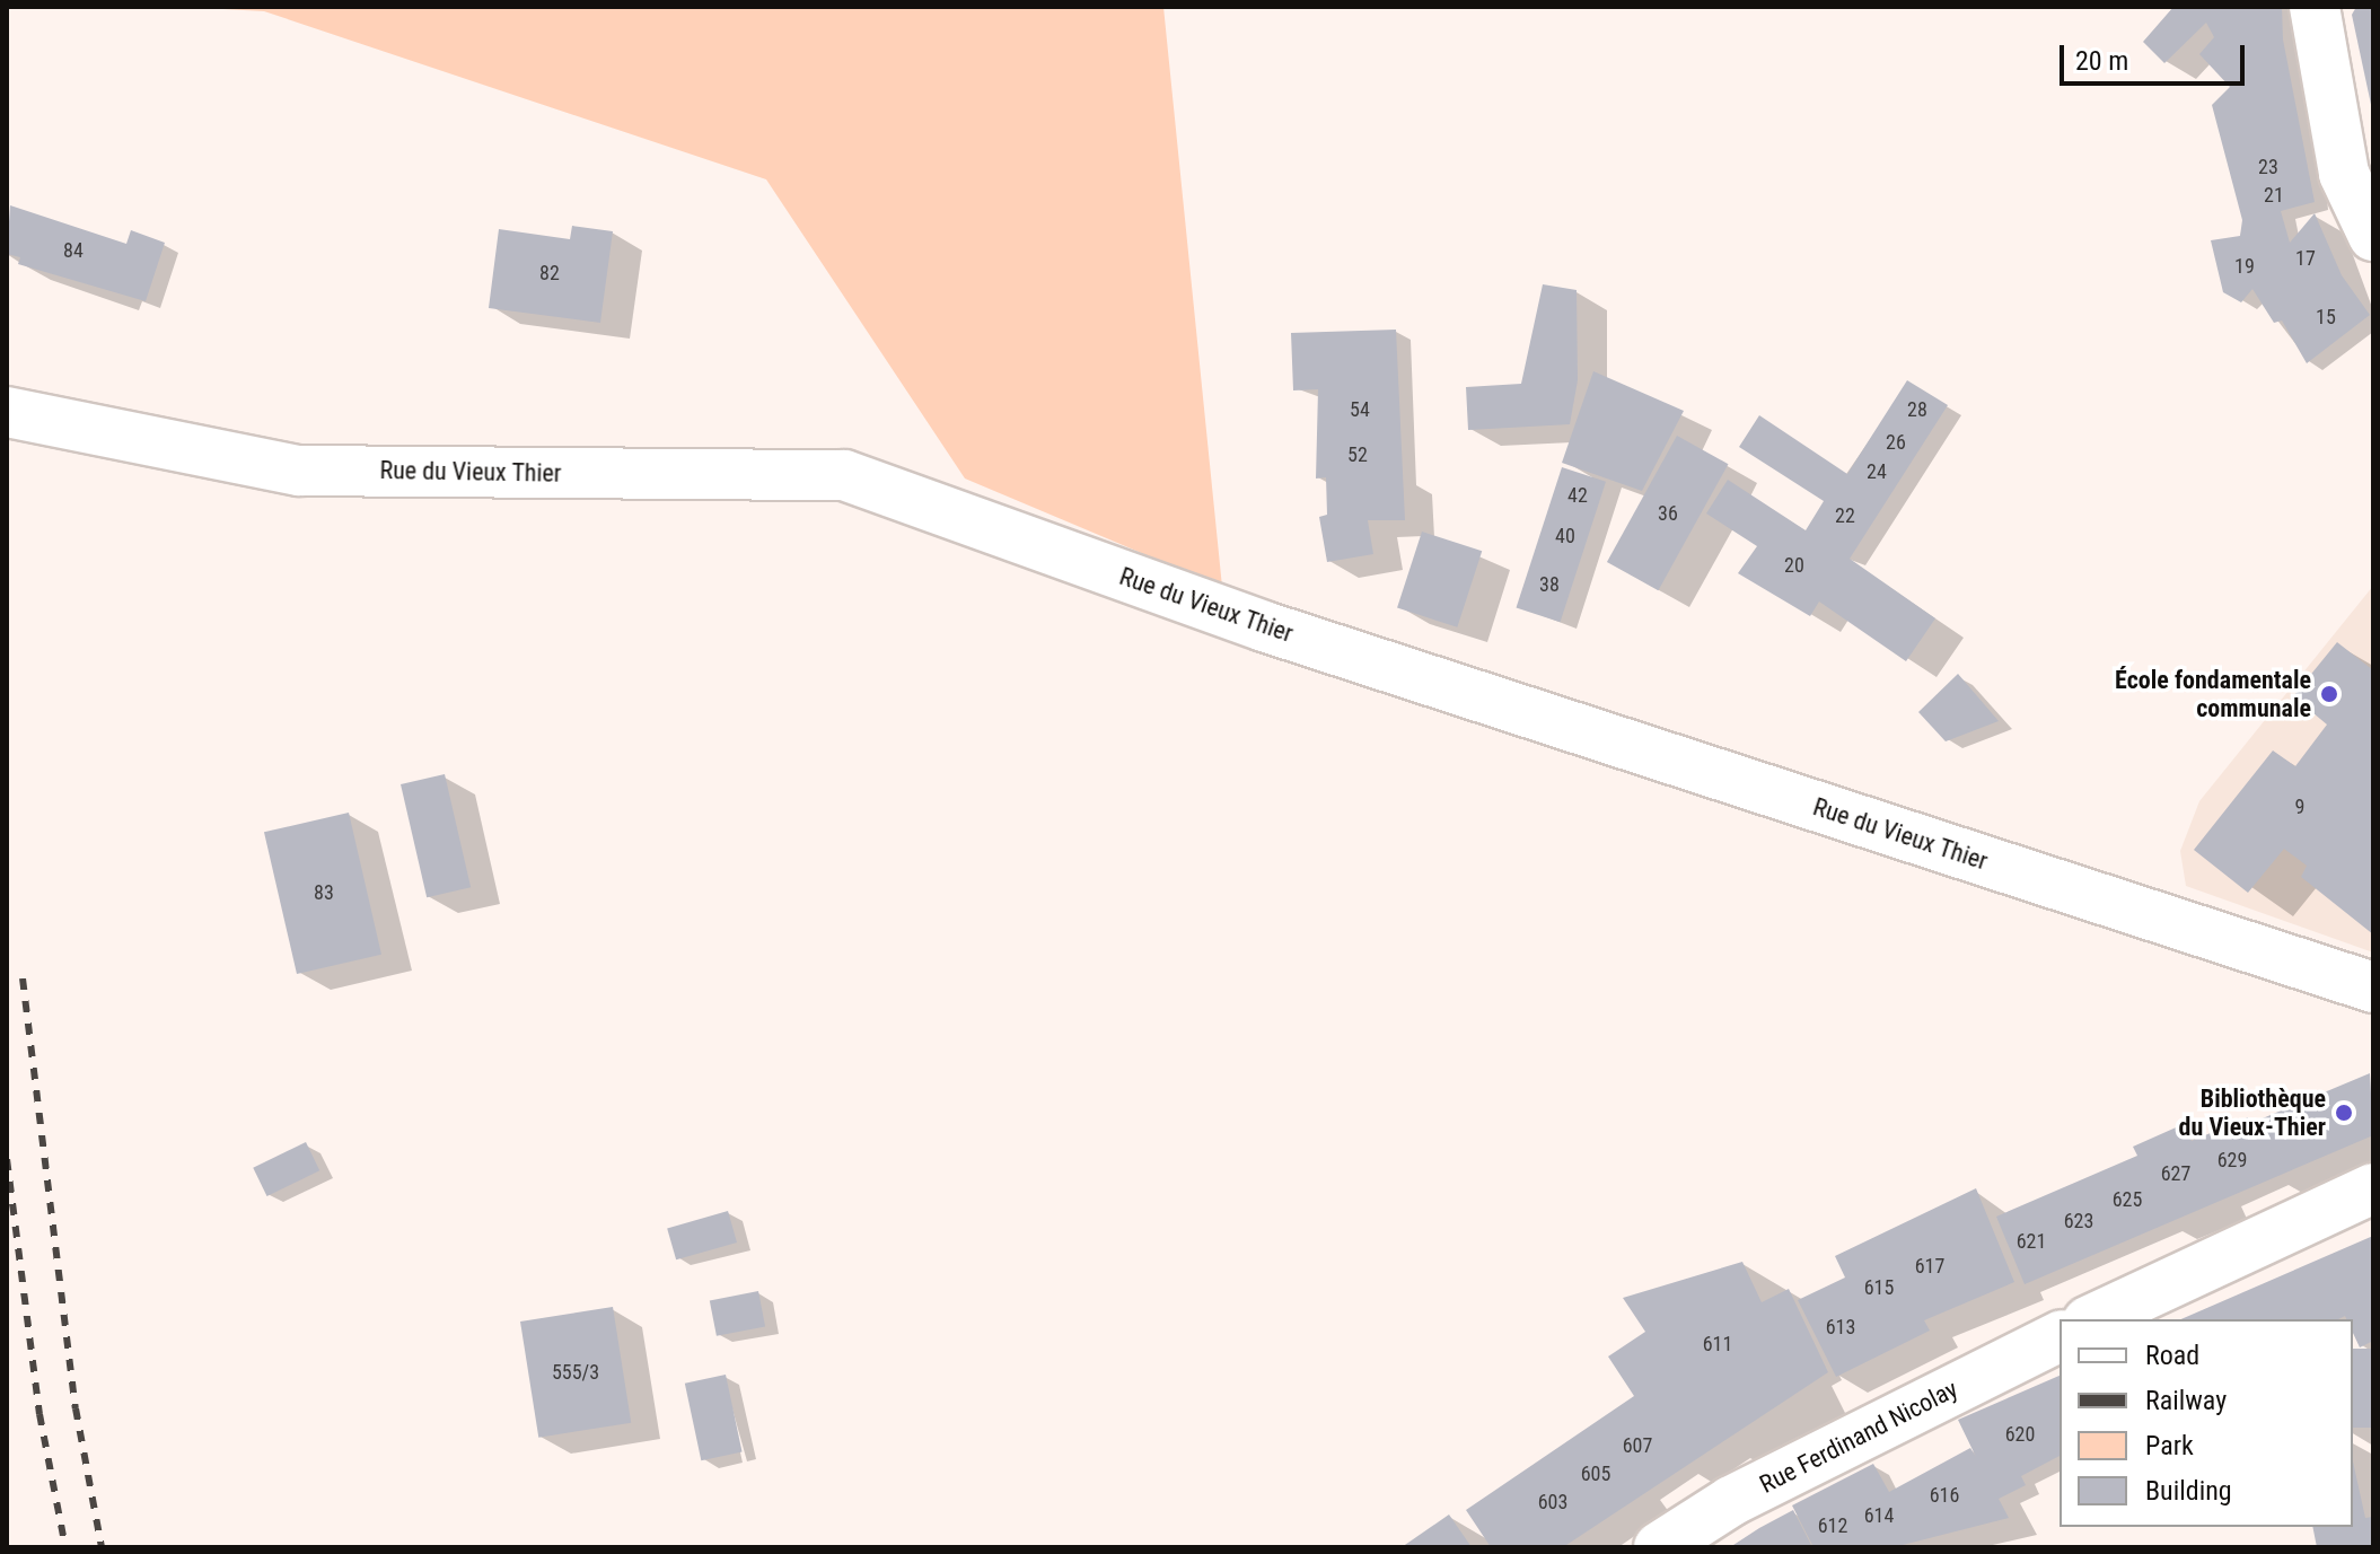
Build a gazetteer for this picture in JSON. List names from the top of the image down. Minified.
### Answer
{"streets":{"street":["Rue du Vieux Thier","Rue Ferdinand Nicolay"]},"places":["École fondamentale communale","Bibliothèque du Vieux-Thier"],"house_numbers":["23","21","84","17","19","82","15","54","28","26","52","24","42","36","22","40","20","38","9","83","629","627","625","623","621","617","615","613","611","555/3","620","607","605","616","603","614","612"],"legend":["Road","Railway","Park","Building"],"scale_bar":"20 m"}
